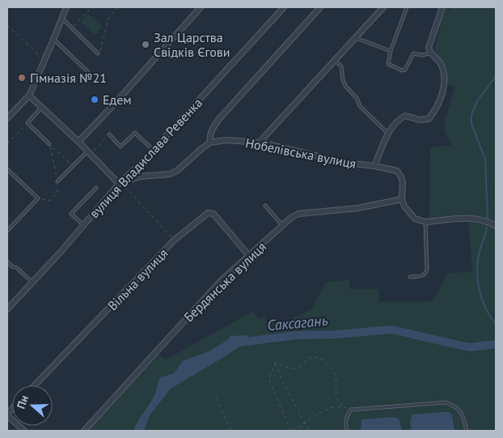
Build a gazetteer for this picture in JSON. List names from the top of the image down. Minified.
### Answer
{"streets":{"street":["Нобелівська вулиця","вулиця Владислава Ревенка","Вільна вулиця","Бердянська вулиця"]},"crossings":[["Нобелівська вулиця","Бердянська вулиця"],["Вільна вулиця","Бердянська вулиця"]],"water":["Саксагань"],"places":["Зал Царства Свідків Єгови","Гімназія №21","Едем"],"north":"left"}
